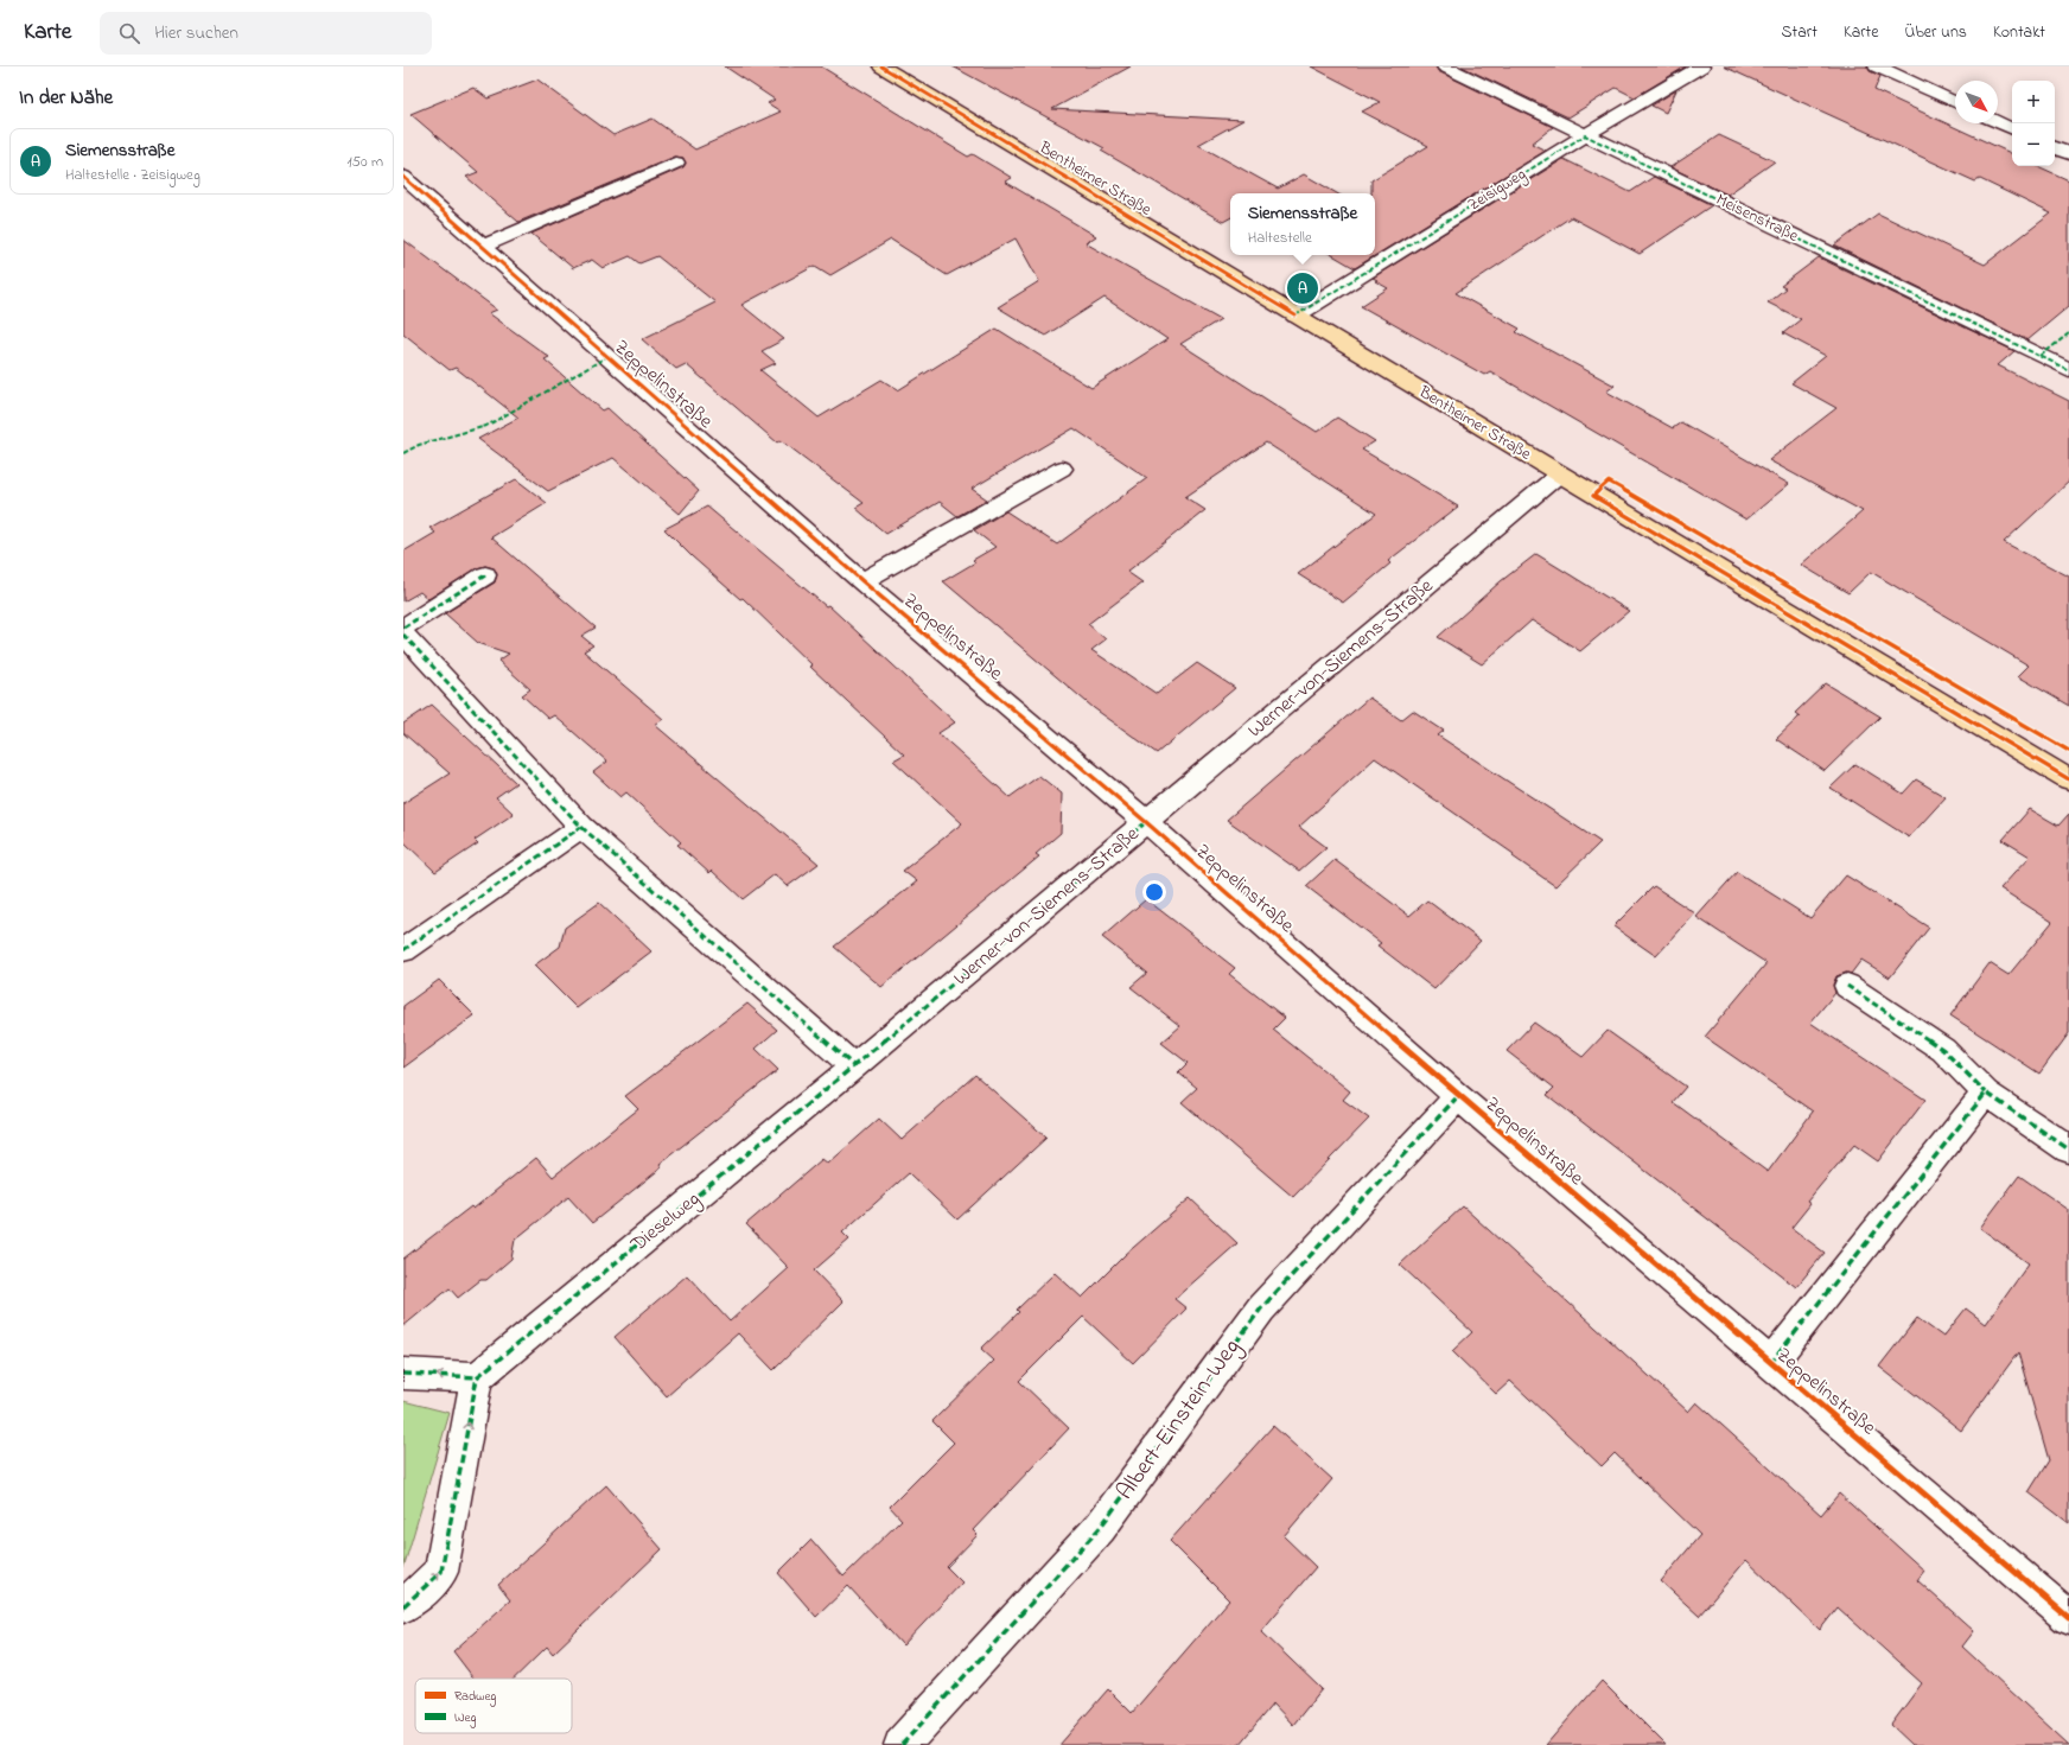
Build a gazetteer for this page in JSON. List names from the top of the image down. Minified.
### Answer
{"streets":{"main road":["Bentheimer Straße"],"street":["Zeisigweg","Meisenstraße","Zeppelinstraße","Werner-von-Siemens-Straße","Dieselweg","Albert-Einstein-Weg"]},"crossings":[["Bentheimer Straße","Zeisigweg"],["Bentheimer Straße","Werner-von-Siemens-Straße"],["Zeisigweg","Meisenstraße"],["Zeppelinstraße","Werner-von-Siemens-Straße"],["Zeppelinstraße","Albert-Einstein-Weg"],["Werner-von-Siemens-Straße","Dieselweg"]],"legend":["Radweg","Weg"],"north":"bottom right","page":{"header":"Karte","search":"Hier suchen","nav":["Start","Karte","Über uns","Kontakt"],"heading":"In der Nähe","map_buttons":["+","−"],"list":[{"mark":"A","name":"Siemensstraße","note":"Haltestelle · Zeisigweg","value":"150 m"}],"popup":["Siemensstraße","Haltestelle"],"pins":"A"}}
